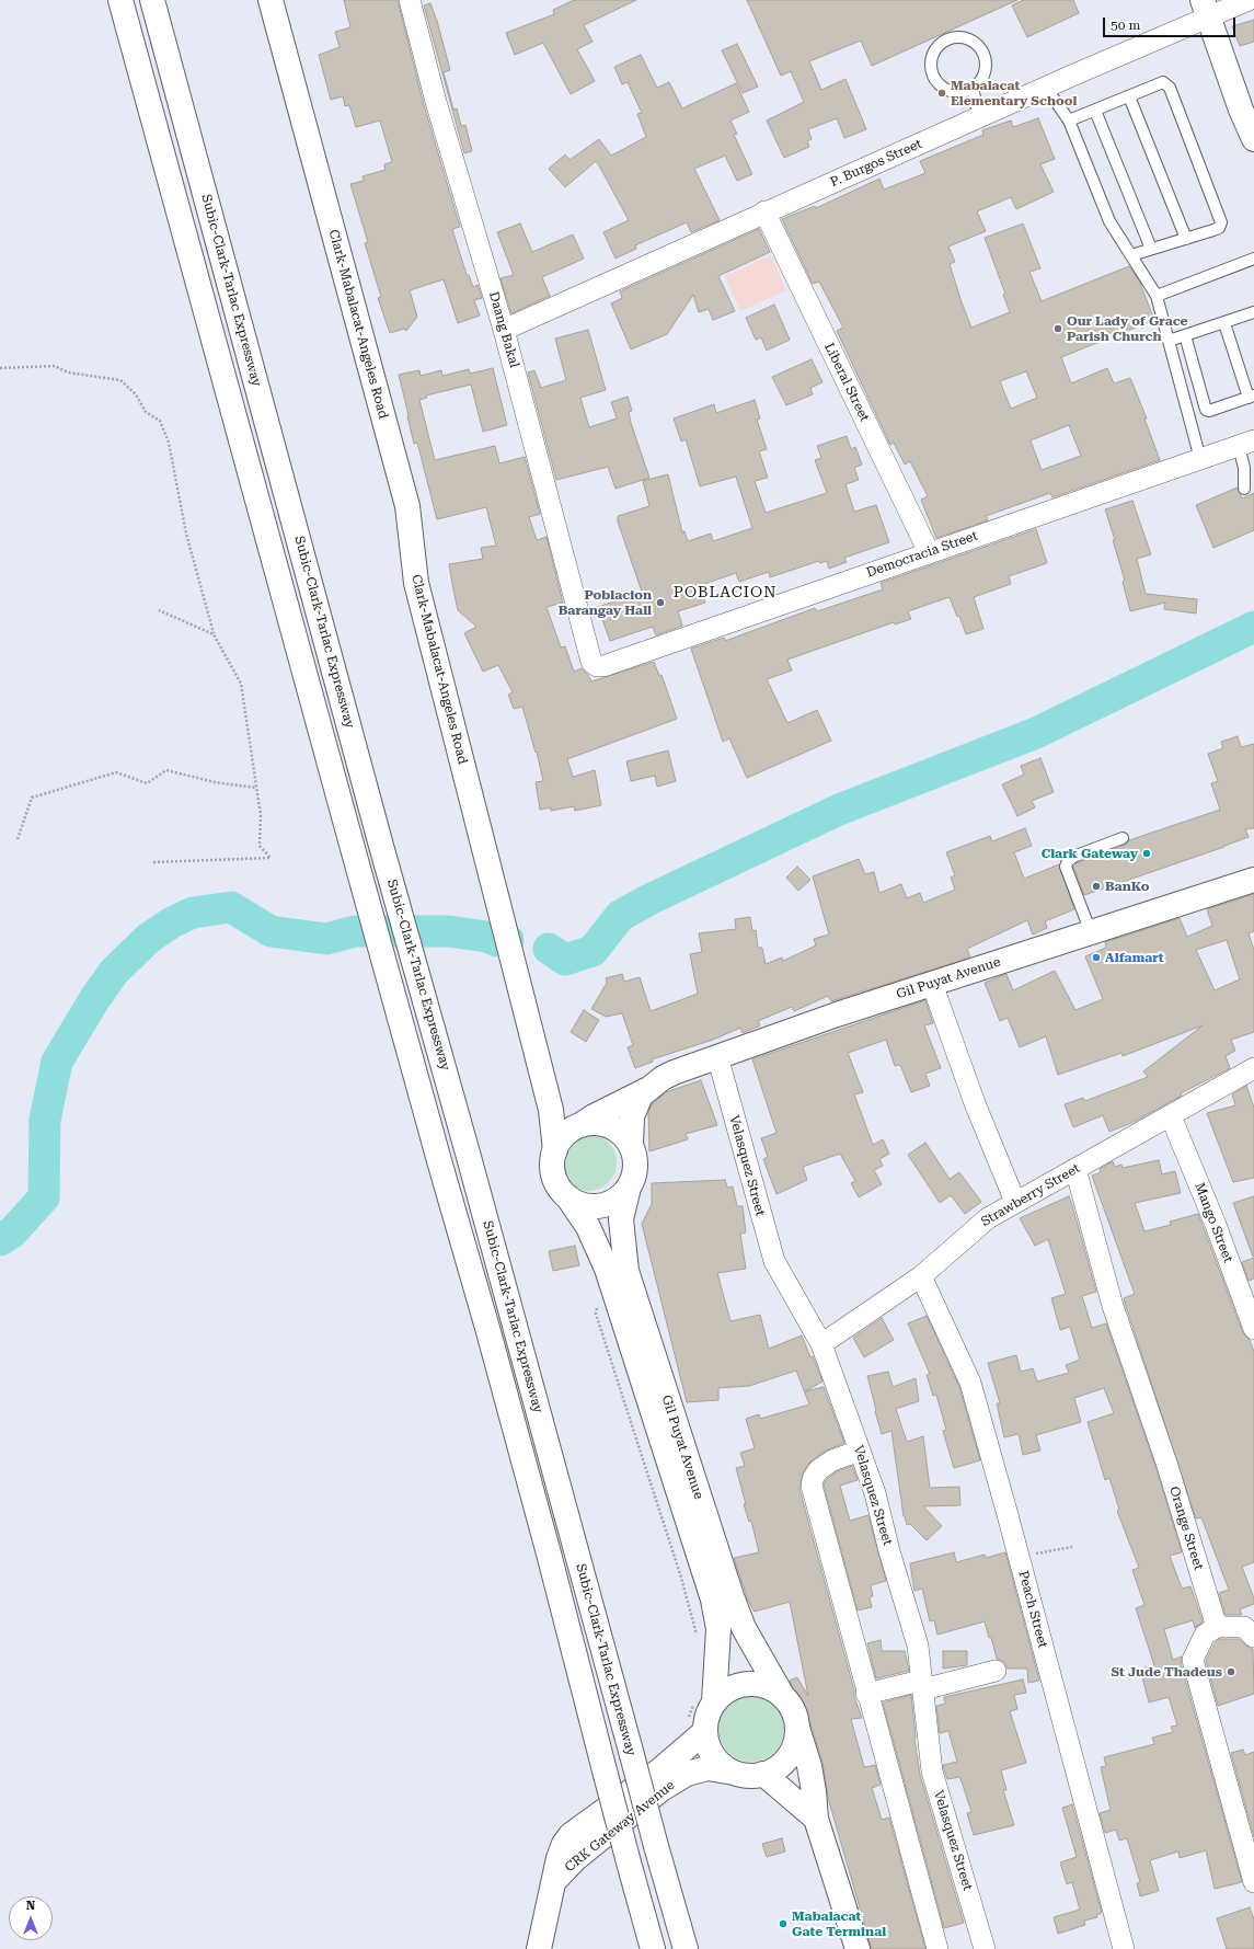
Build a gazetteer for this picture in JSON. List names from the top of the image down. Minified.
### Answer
{"streets":{"main road":["Subic-Clark-Tarlac Expressway","Clark-Mabalacat-Angeles Road","Gil Puyat Avenue","CRK Gateway Avenue"],"street":["P. Burgos Street","Daang Bakal","Liberal Street","Democracia Street","Velasquez Street","Strawberry Street","Mango Street","Orange Street","Peach Street"]},"crossings":[["P. Burgos Street","Daang Bakal"],["P. Burgos Street","Liberal Street"],["Clark-Mabalacat-Angeles Road","Gil Puyat Avenue"],["Daang Bakal","Democracia Street"],["Liberal Street","Democracia Street"],["Gil Puyat Avenue","Velasquez Street"],["Gil Puyat Avenue","CRK Gateway Avenue"],["Velasquez Street","Strawberry Street"],["Strawberry Street","Mango Street"],["Strawberry Street","Orange Street"],["Strawberry Street","Peach Street"]],"districts":["POBLACION"],"places":["Mabalacat Elementary School","Our Lady of Grace Parish Church","Poblacion Barangay Hall","Clark Gateway","BanKo","Alfamart","St Jude Thadeus","Mabalacat Gate Terminal"],"scale_bar":"50 m","north":"top"}
